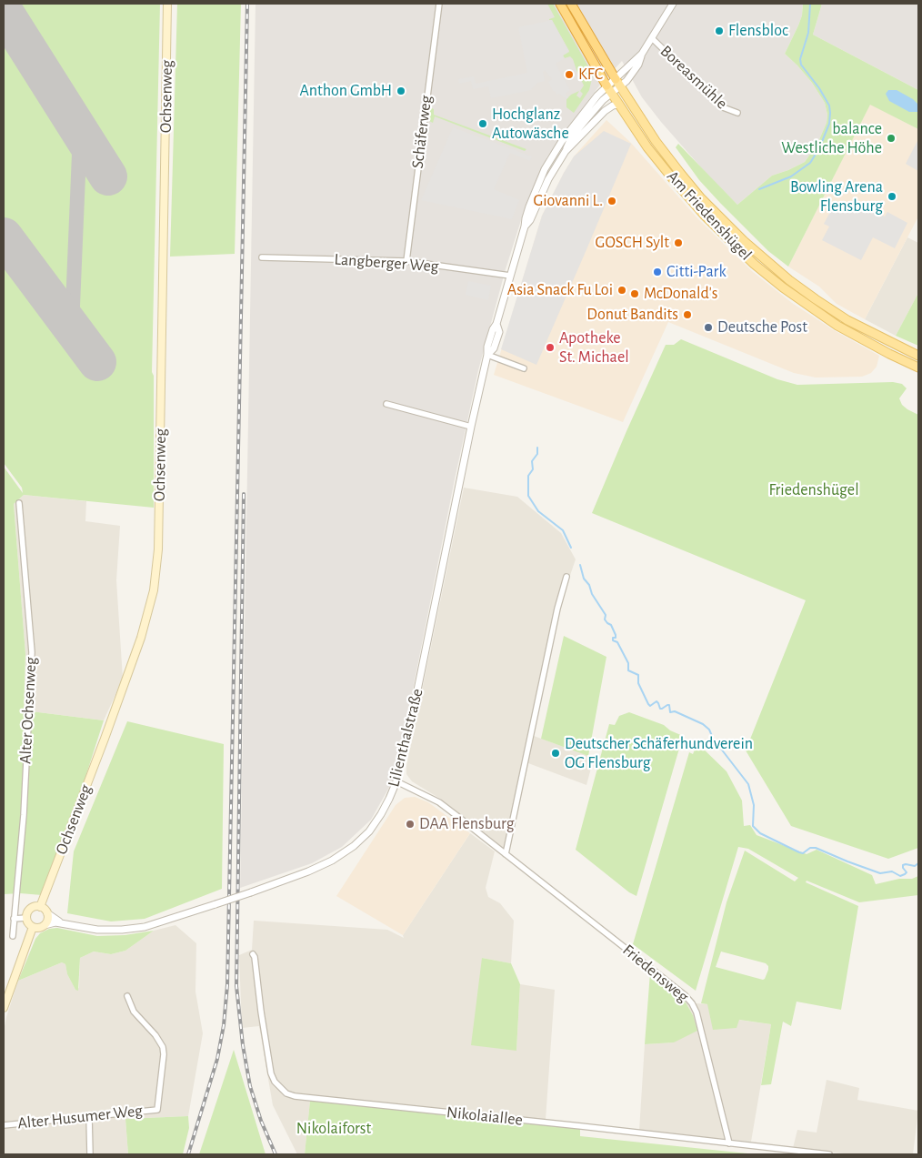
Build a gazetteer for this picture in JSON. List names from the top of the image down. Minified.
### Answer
{"streets":{"highway":["Am Friedenshügel"],"main road":["Ochsenweg"],"street":["Boreasmühle","Schäferweg","Langberger Weg","Alter Ochsenweg","Lilienthalstraße","Friedensweg","Nikolaiallee","Alter Husumer Weg"]},"crossings":[["Ochsenweg","Lilienthalstraße"],["Schäferweg","Langberger Weg"],["Am Friedenshügel","Lilienthalstraße"],["Langberger Weg","Lilienthalstraße"],["Lilienthalstraße","Friedensweg"],["Friedensweg","Nikolaiallee"]],"parks":["Friedenshügel","Nikolaiforst"],"places":["Flensbloc","KFC","Anthon GmbH","Hochglanz Autowäsche","balance Westliche Höhe","Bowling Arena Flensburg","Giovanni L.","GOSCH Sylt","Citti-Park","Asia Snack Fu Loi","McDonald's","Donut Bandits","Deutsche Post","Apotheke St. Michael","Deutscher Schäferhundverein OG Flensburg","DAA Flensburg"]}
